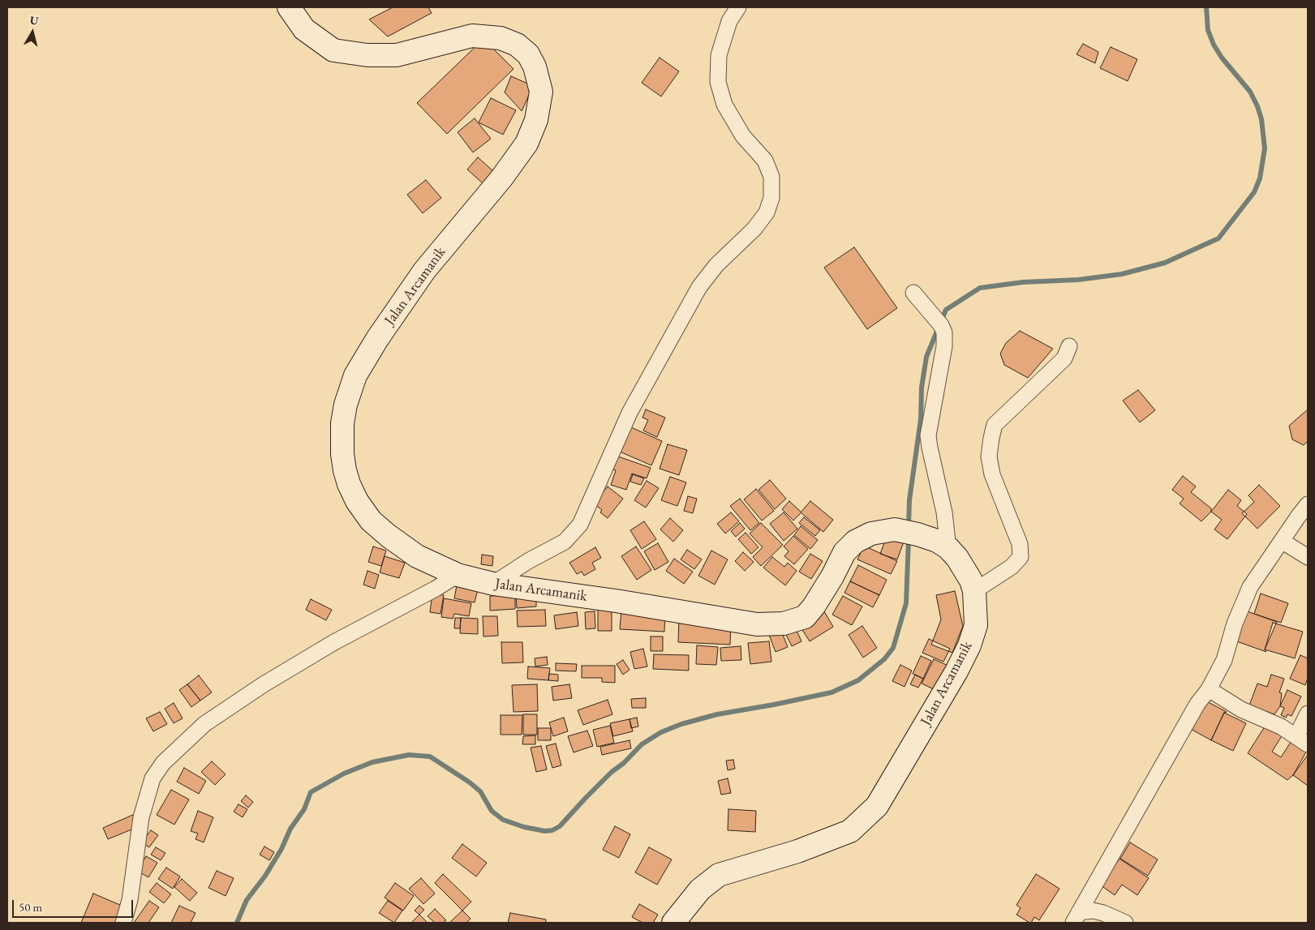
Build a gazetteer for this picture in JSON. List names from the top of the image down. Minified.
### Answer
{"streets":{"street":["Jalan Arcamanik"]},"scale_bar":"50 m","north":"top"}
